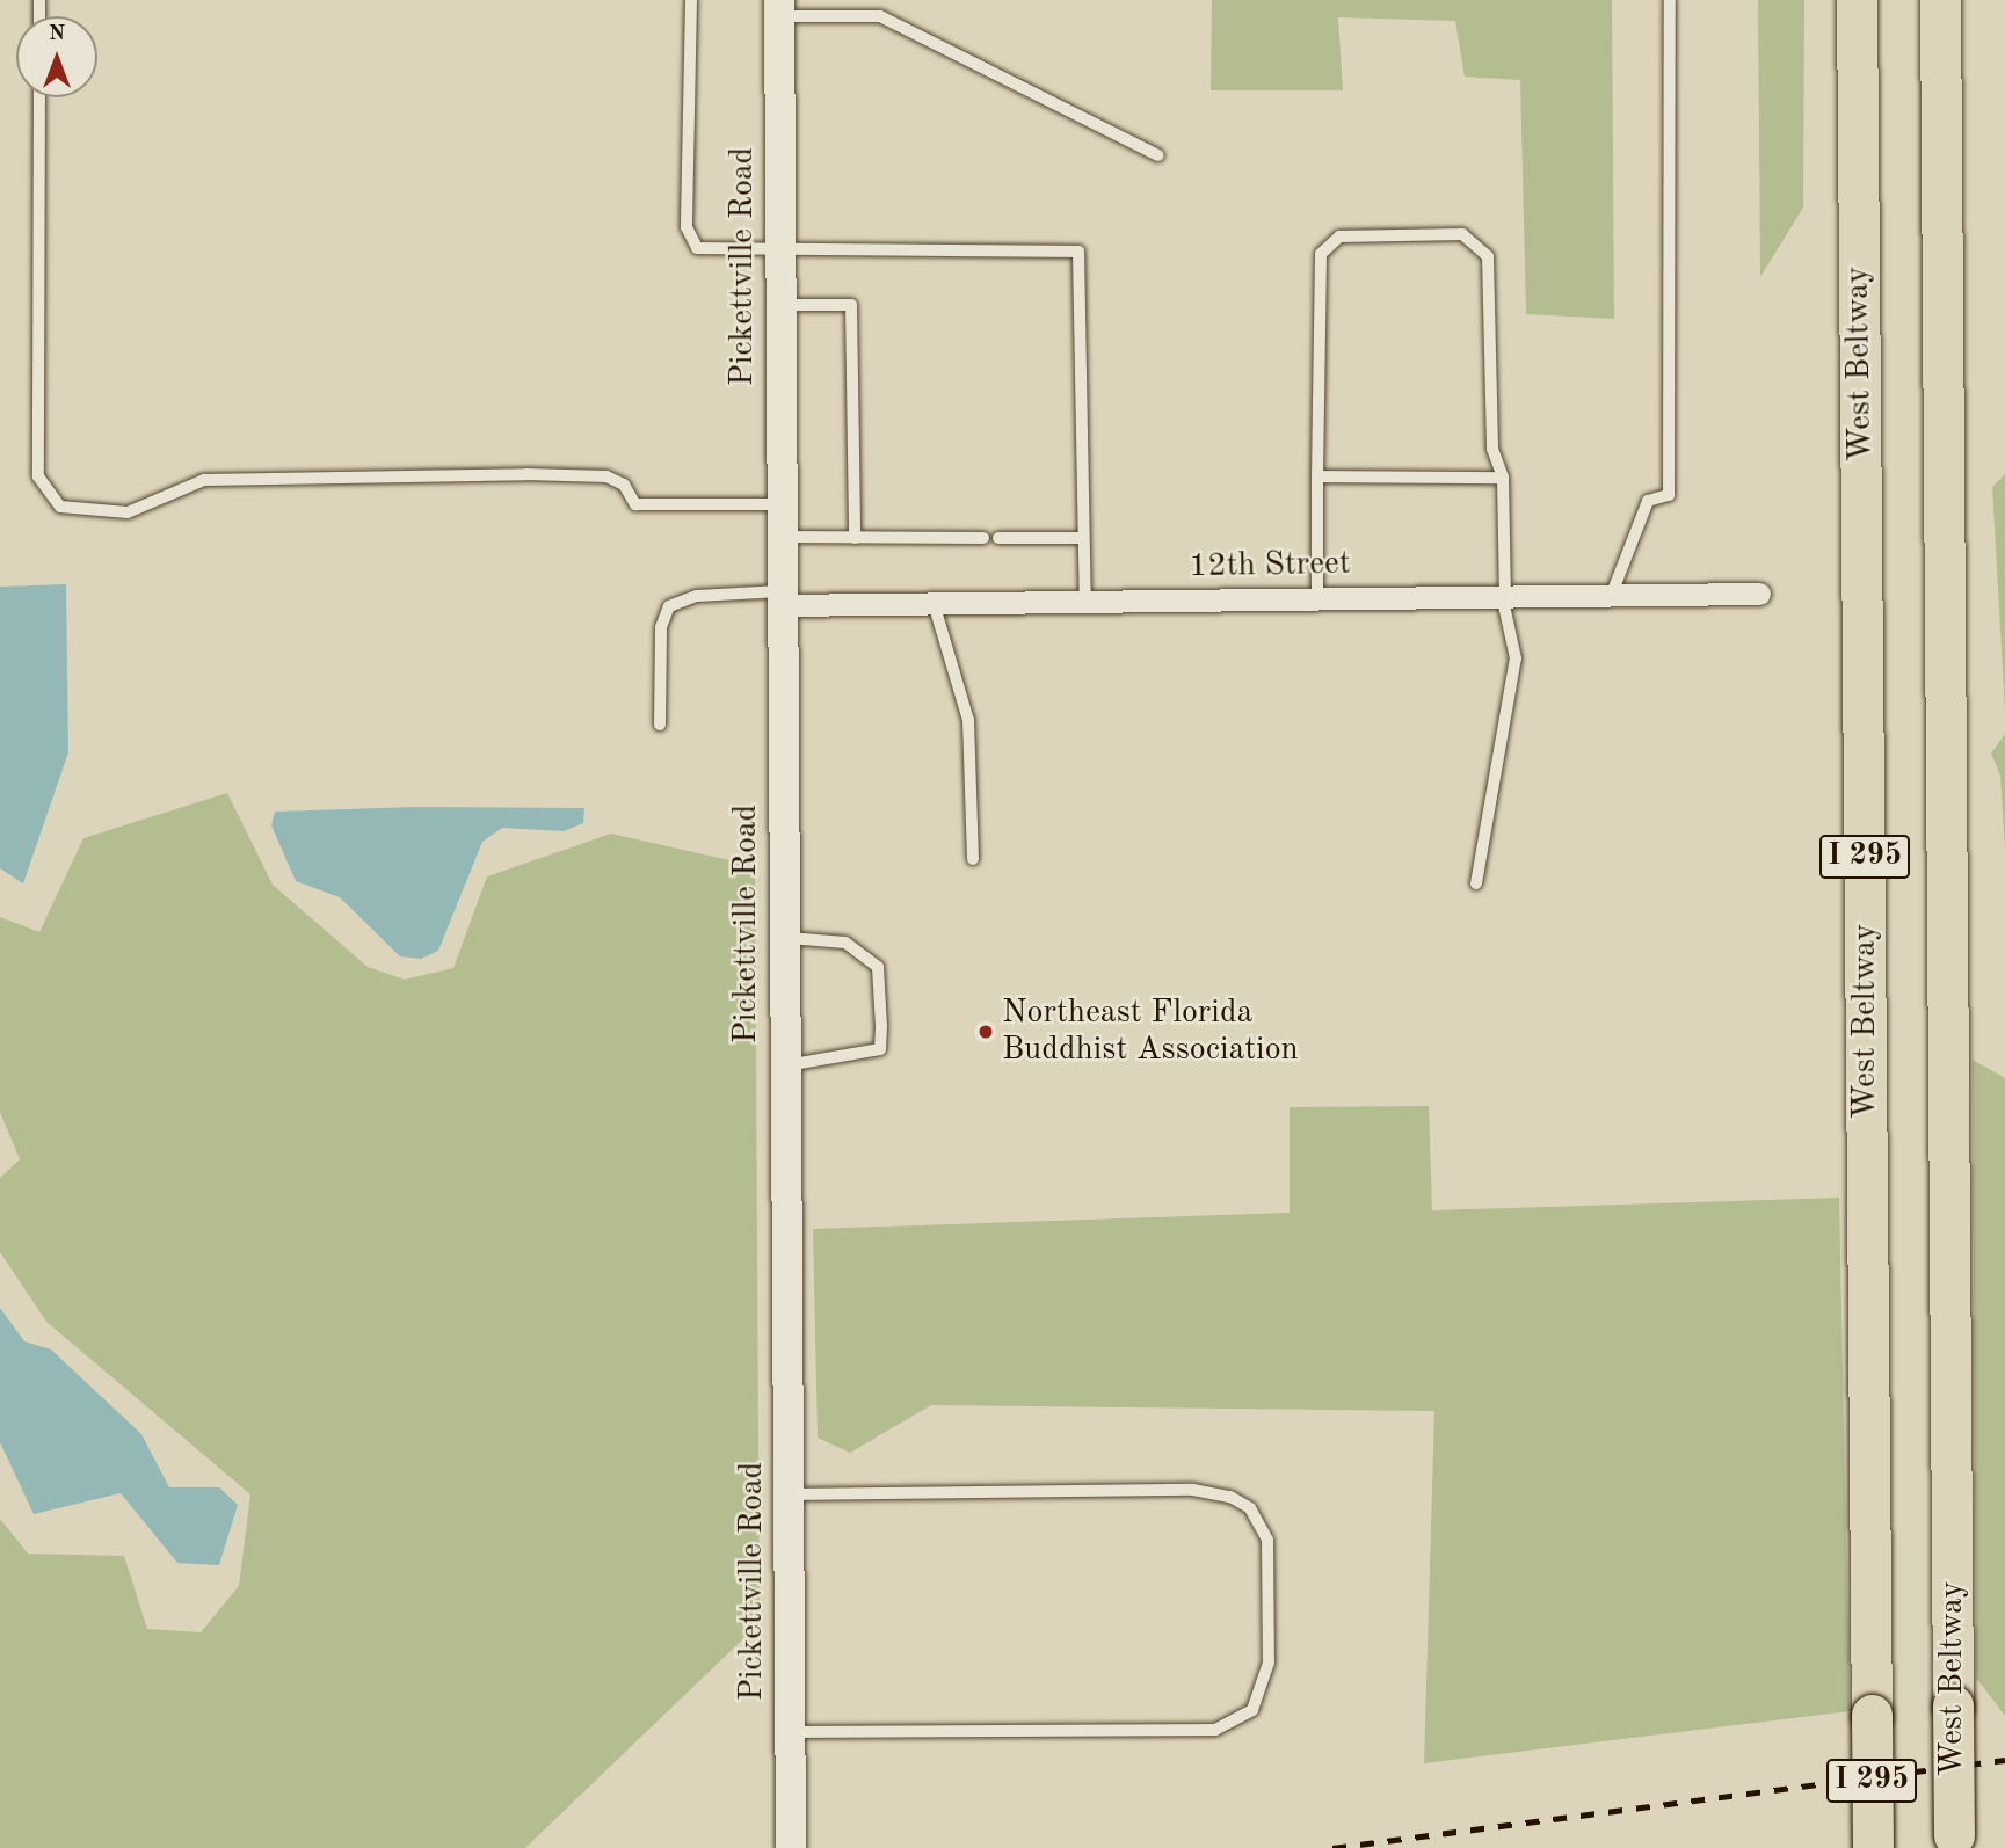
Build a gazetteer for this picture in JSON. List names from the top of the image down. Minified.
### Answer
{"streets":{"highway":["West Beltway","I 295"],"street":["Pickettville Road","12th Street"]},"crossings":[["Pickettville Road","12th Street"]],"places":["Northeast Florida Buddhist Association"],"north":"top"}
